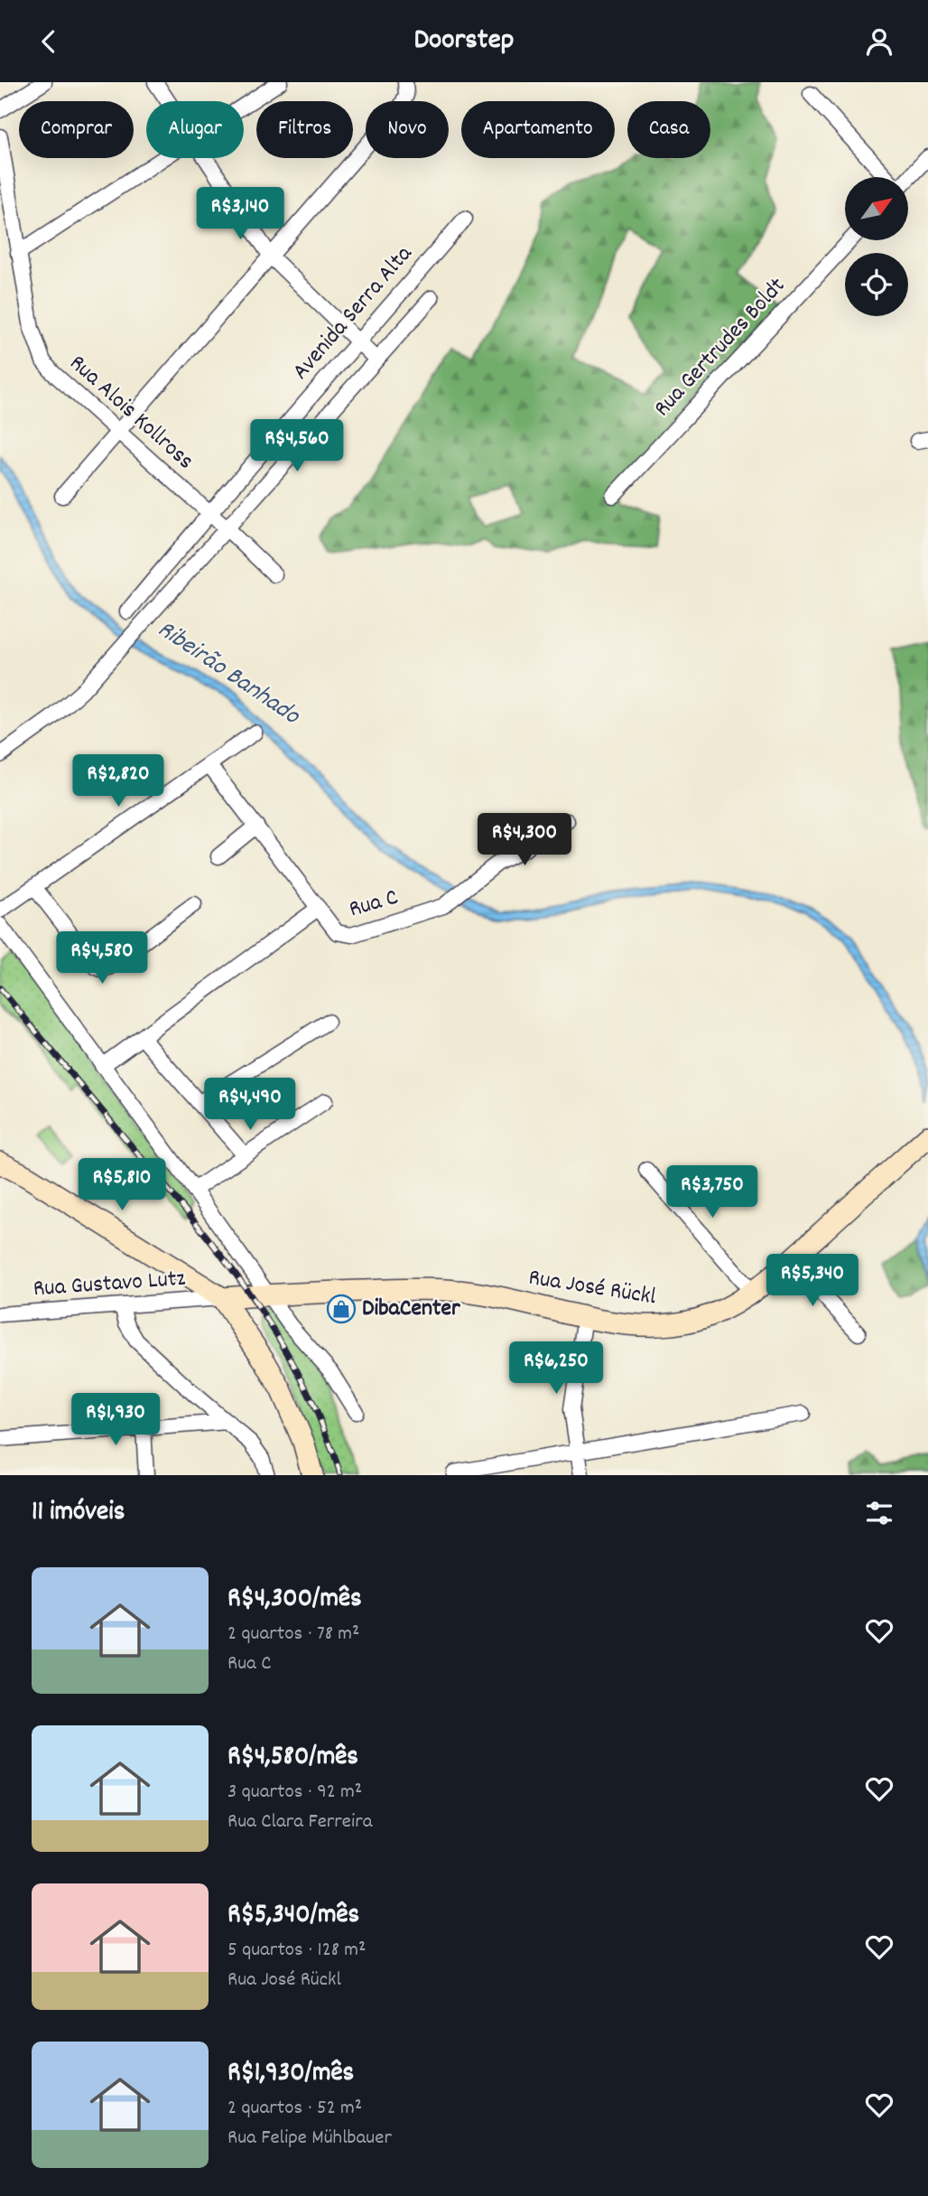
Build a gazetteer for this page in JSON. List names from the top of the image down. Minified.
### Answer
{"streets":{"main road":["Rua José Rückl"],"street":["Avenida Serra Alta","Rua Gertrudes Boldt","Rua Alois Kollross","Rua C","Rua Gustavo Lutz"]},"crossings":[["Avenida Serra Alta","Rua Alois Kollross"],["Rua Gustavo Lutz","Rua José Rückl"]],"water":["Ribeirão Banhado"],"places":{"shop":["DibaCenter"]},"north":"top right","page":{"header":"Doorstep","chip":["Comprar","Alugar","Filtros","Novo","Apartamento","Casa"],"price":["R$3,140","R$4,560","R$2,820","R$4,300","R$4,580","R$4,490","R$5,810","R$3,750","R$5,340","R$6,250","R$1,930"],"heading":"11 imóveis","list":[{"name":"R$4,300/mês","note":"2 quartos · 78 m² · Rua C"},{"name":"R$4,580/mês","note":"3 quartos · 92 m² · Rua Clara Ferreira"},{"name":"R$5,340/mês","note":"5 quartos · 128 m² · Rua José Rückl"},{"name":"R$1,930/mês","note":"2 quartos · 52 m² · Rua Felipe Mühlbauer"}]}}
